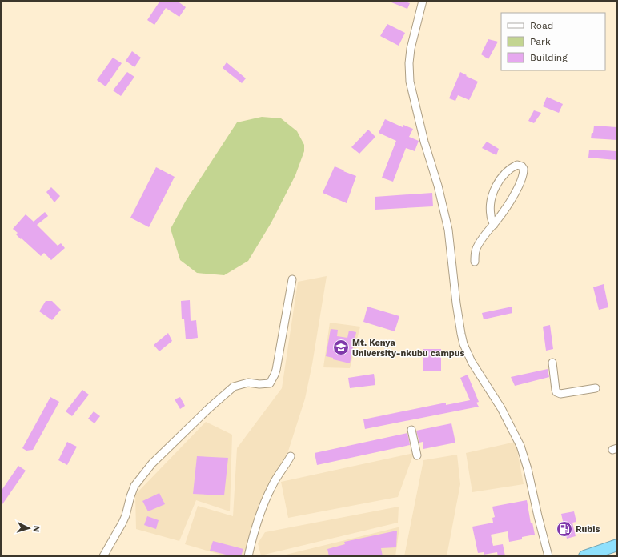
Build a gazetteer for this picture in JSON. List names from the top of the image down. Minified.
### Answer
{"places":{"school or university":["Mt. Kenya University-nkubu campus"],"fuel station":["Rubis"]},"legend":["Road","Park","Building"],"north":"right"}
